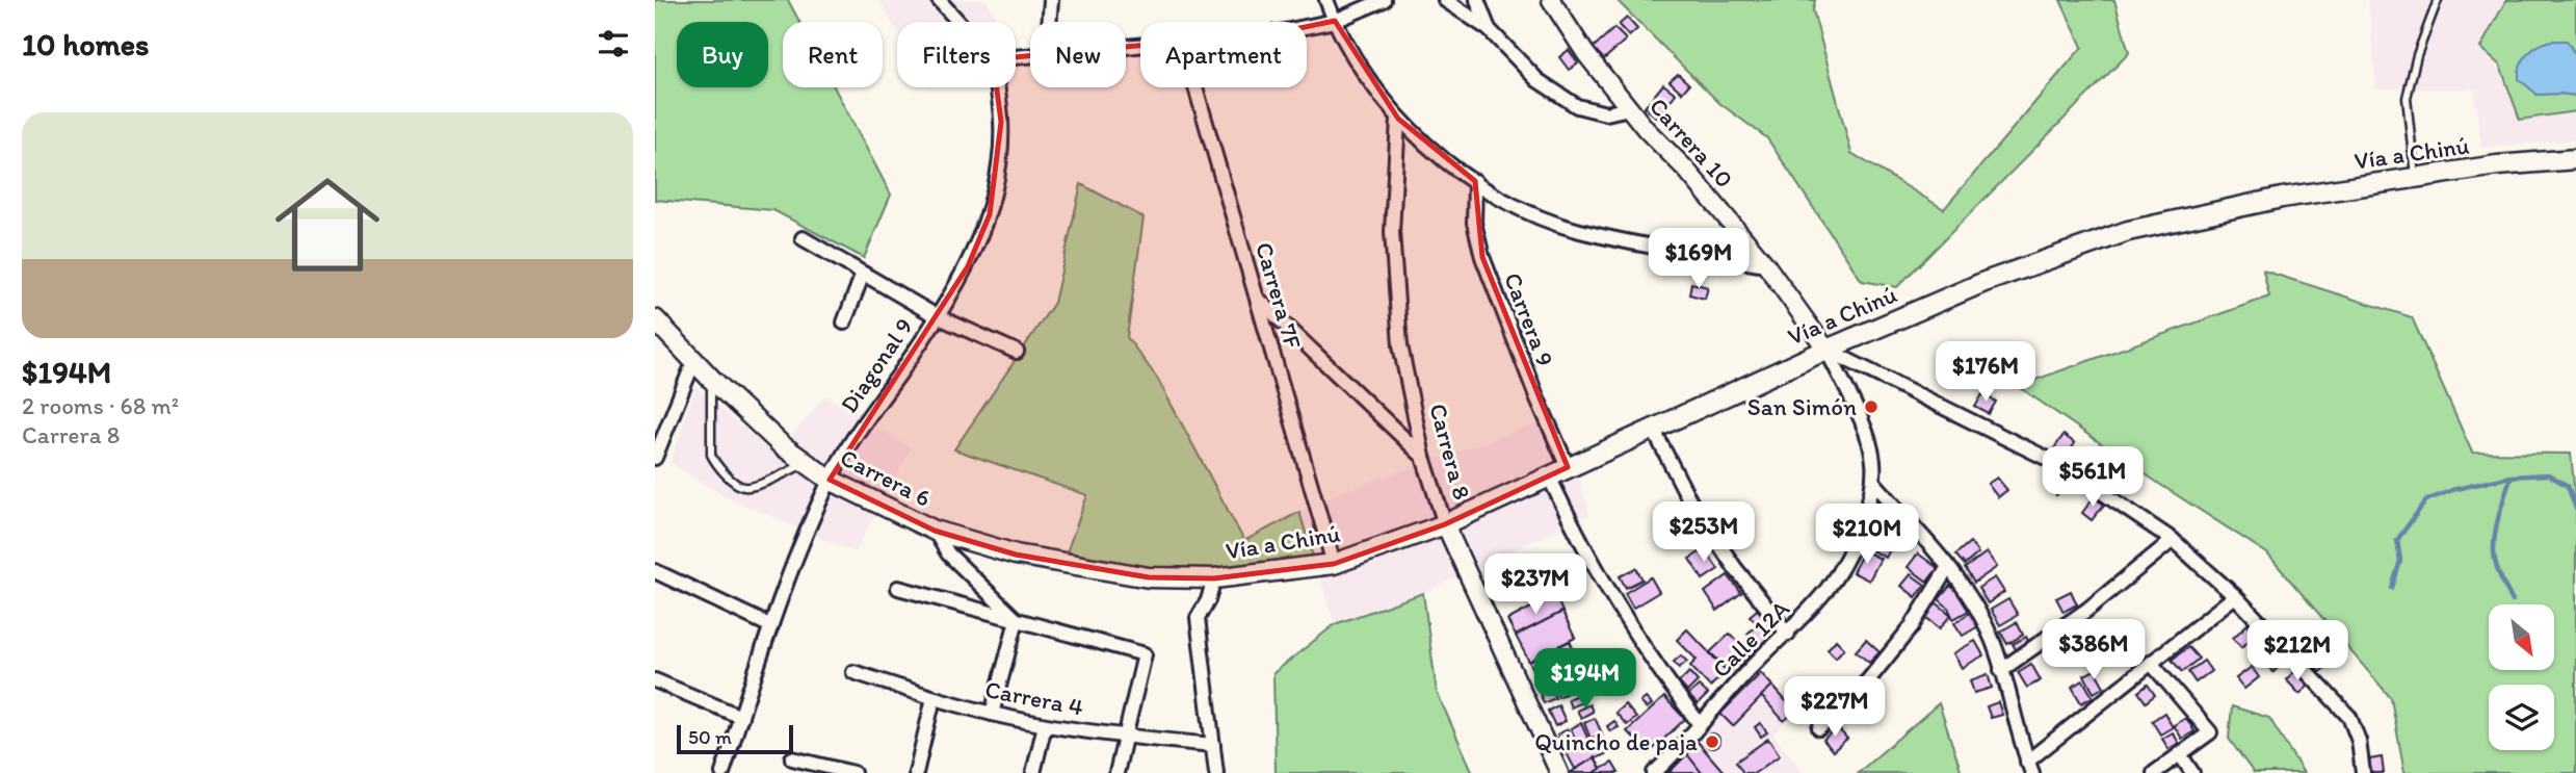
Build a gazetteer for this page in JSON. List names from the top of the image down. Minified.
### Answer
{"streets":{"main road":["Vía a Chinú","Carrera 6"],"street":["Carrera 10","Carrera 7F","Carrera 9","Diagonal 9","Carrera 8","Calle 12A","Carrera 4"]},"crossings":[["Carrera 10","Vía a Chinú"],["Carrera 10","Calle 12A"],["Vía a Chinú","Carrera 7F"],["Vía a Chinú","Carrera 9"],["Vía a Chinú","Carrera 8"],["Vía a Chinú","Carrera 6"],["Diagonal 9","Carrera 6"]],"places":["San Simón","Quincho de paja"],"scale_bar":"50 m","north":"bottom right","page":{"heading":"10 homes","chip":["Buy","Rent","Filters","New","Apartment"],"list":[{"name":"$194M","note":"2 rooms · 68 m² · Carrera 8"}],"price":["$169M","$176M","$561M","$253M","$210M","$237M","$386M","$212M","$194M","$227M"],"scale":"50 m"}}
